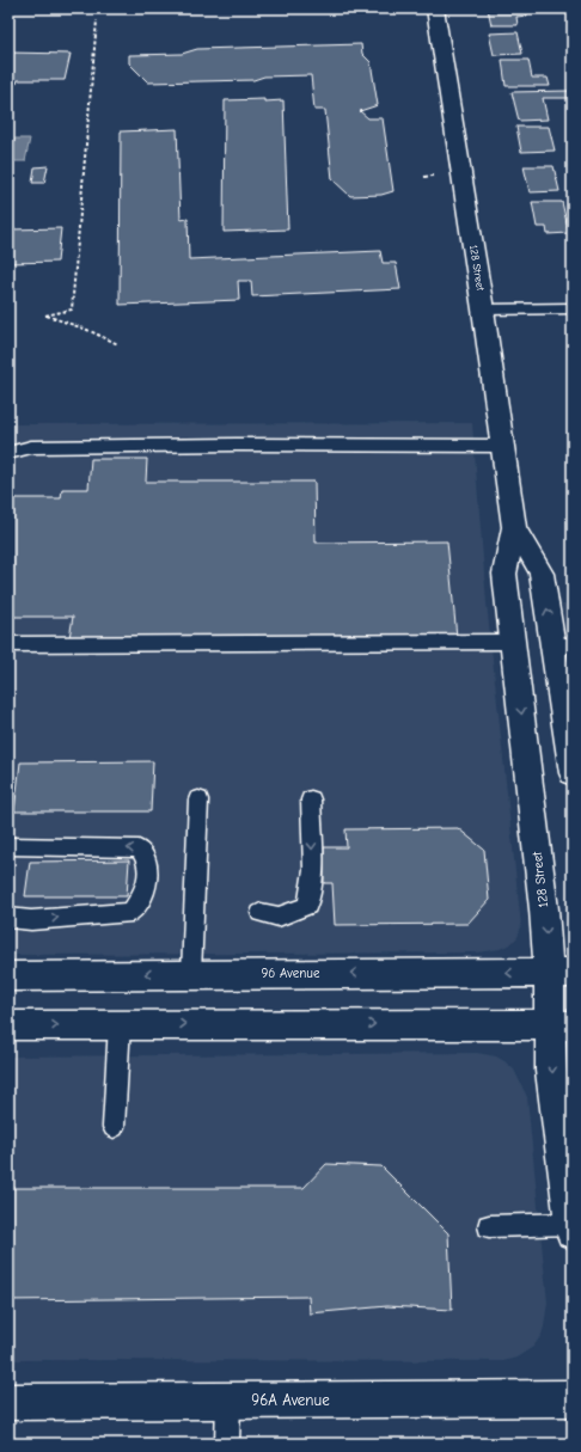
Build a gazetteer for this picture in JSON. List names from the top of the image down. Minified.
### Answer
{"streets":{"main road":["128 Street","96 Avenue","96A Avenue"]},"crossings":[["128 Street","96 Avenue"]]}
